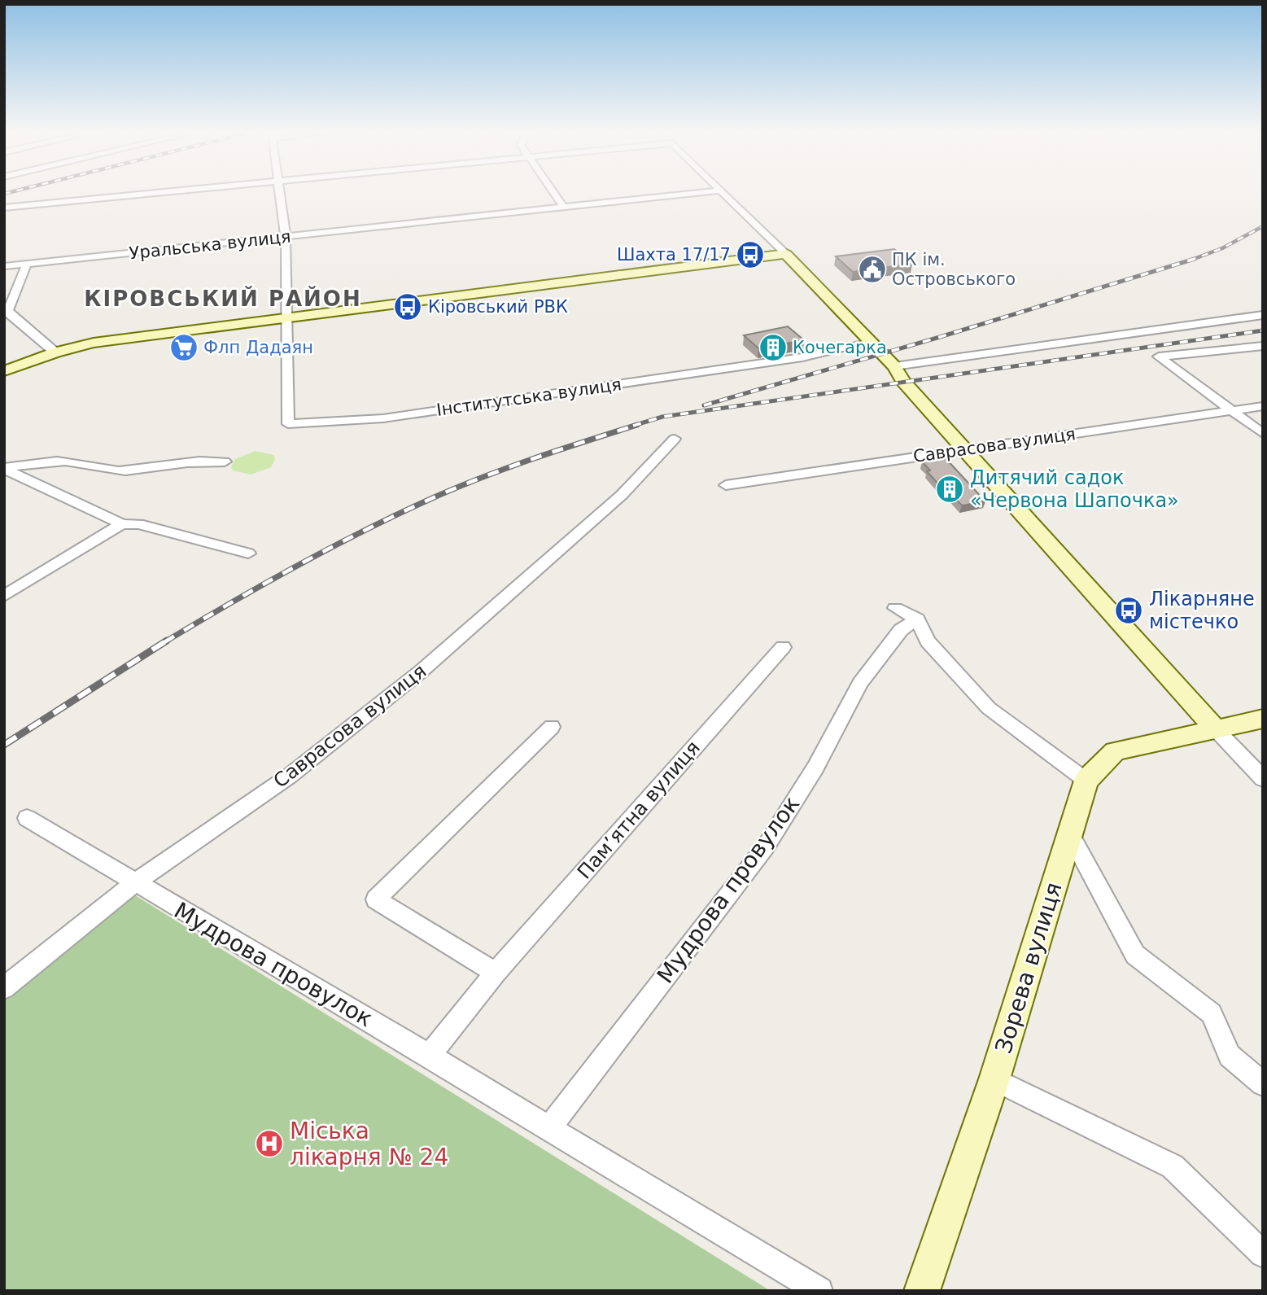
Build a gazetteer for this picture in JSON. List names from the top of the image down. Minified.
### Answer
{"streets":{"street":["Уральська вулиця","Інститутська вулиця","Саврасова вулиця","Пам’ятна вулиця","Мудрова провулок","Зорева вулиця"]},"crossings":[["Саврасова вулиця","Мудрова провулок"],["Пам’ятна вулиця","Мудрова провулок"]],"districts":["КІРОВСЬКИЙ РАЙОН"],"places":{"bus stop":["Шахта 17/17","Кіровський РВК","Лікарняне містечко"],"public building":["ПК ім. Островського"],"supermarket":["Флп Дадаян"],"building":["Кочегарка","Дитячий садок «Червона Шапочка»"],"hospital":["Міська лікарня № 24"]}}
